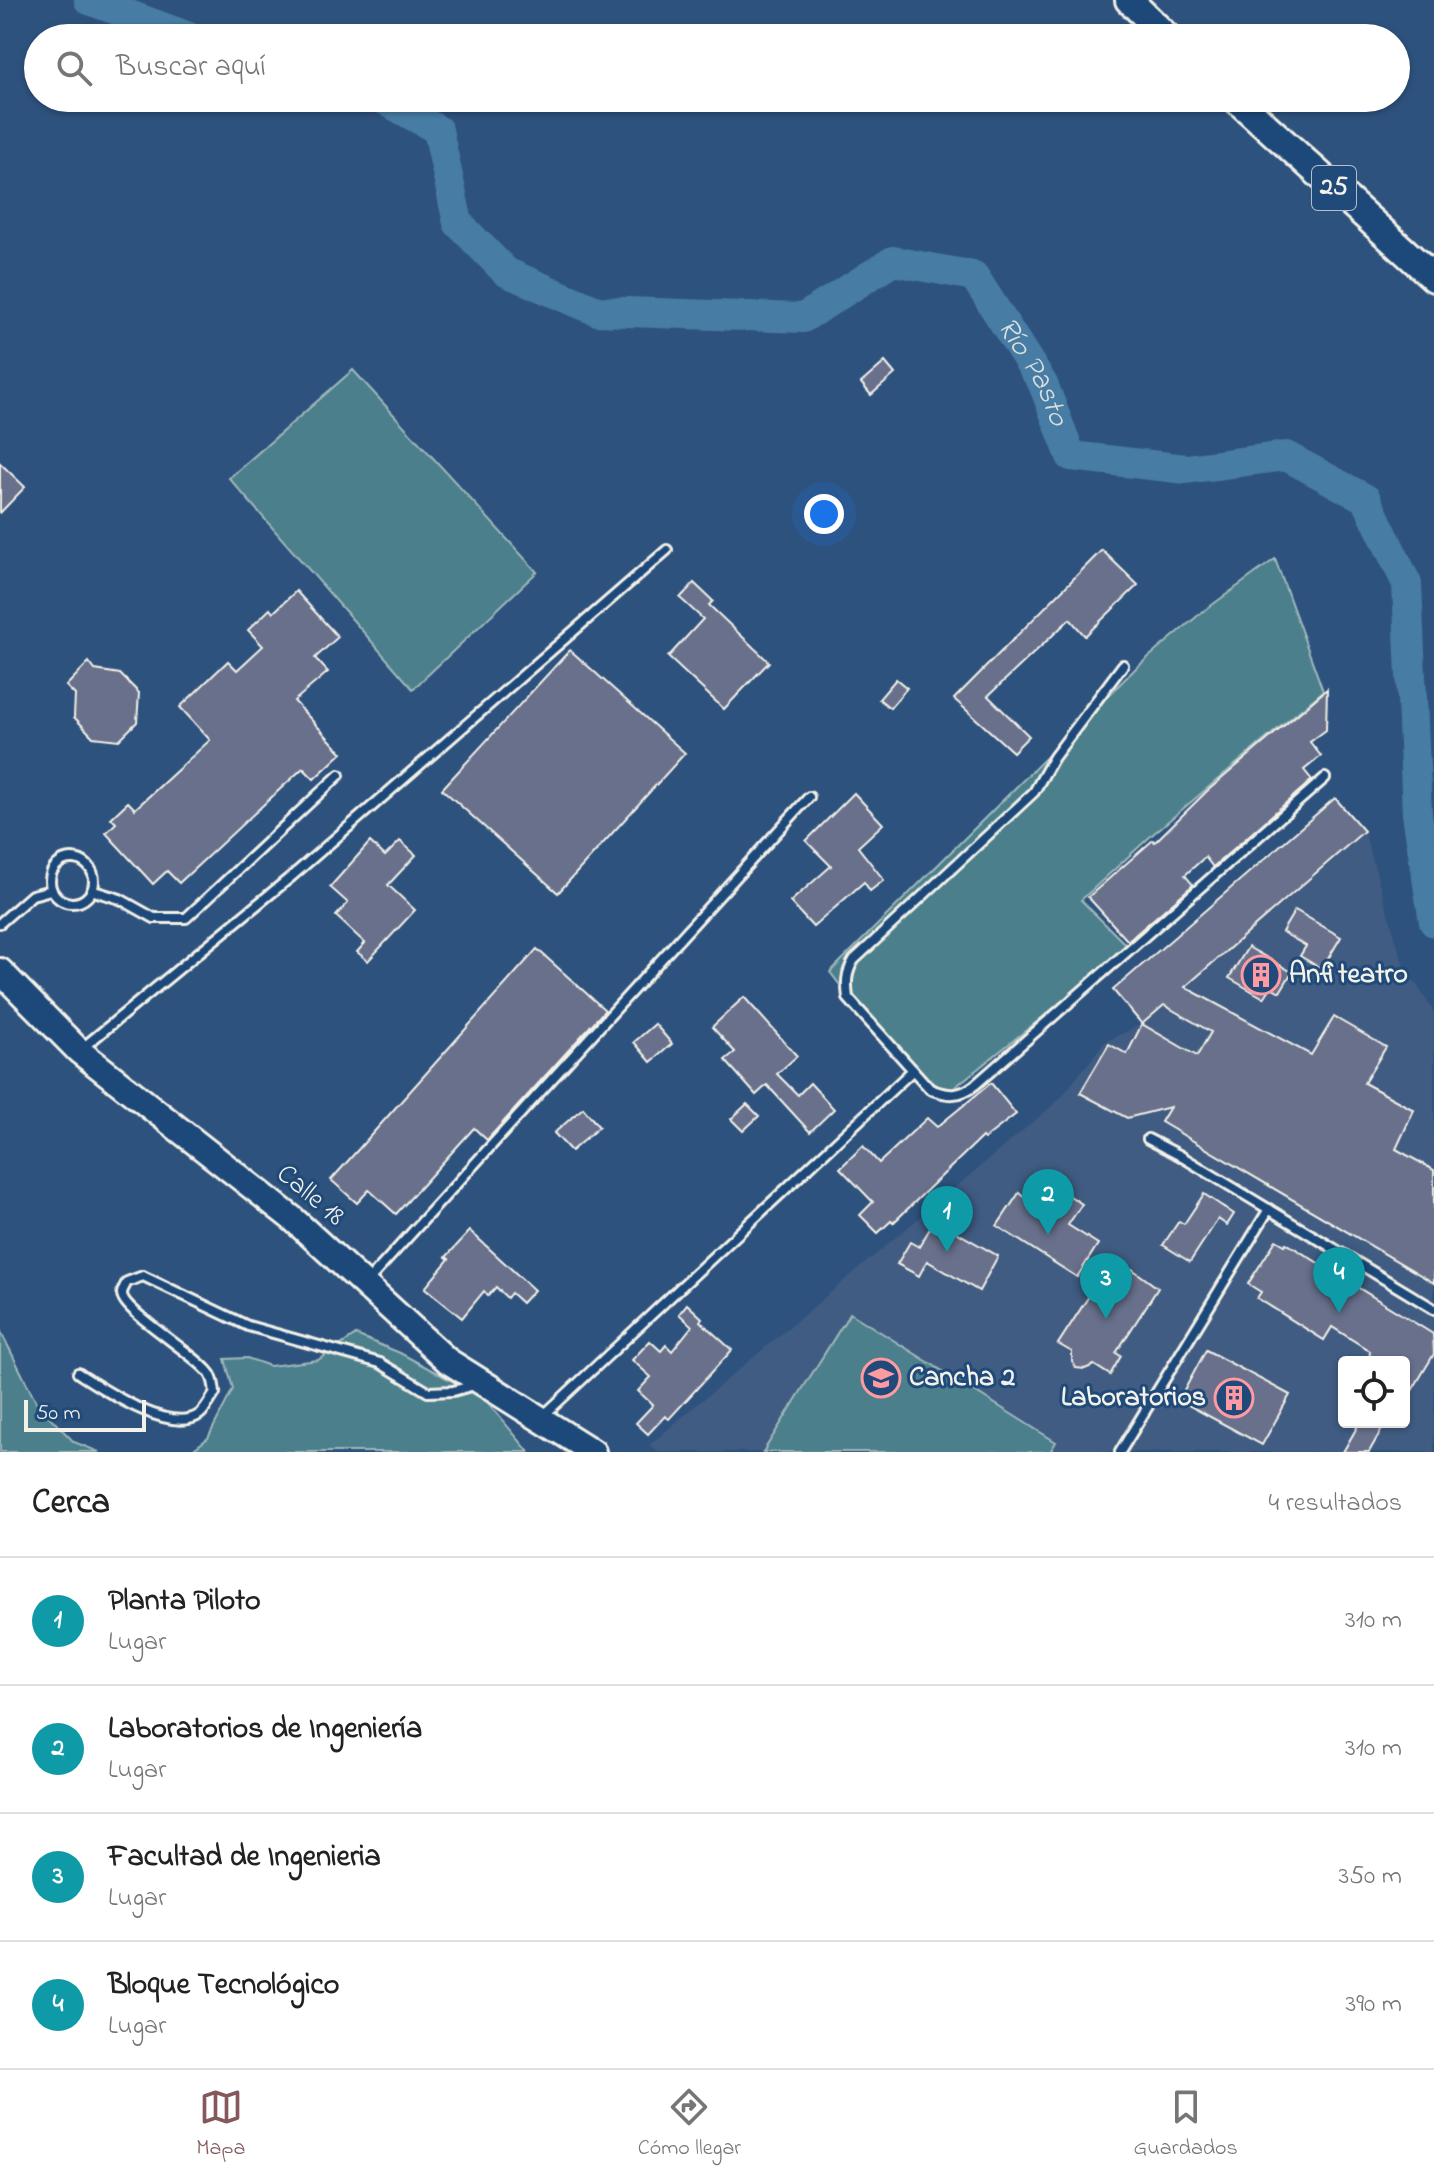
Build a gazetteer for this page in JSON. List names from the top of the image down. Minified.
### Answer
{"streets":{"main road":["25","Calle 18"]},"water":["Río Pasto"],"places":{"building":["Anfiteatro","Laboratorios"],"school or university":["Cancha 2"]},"scale_bar":"50 m","page":{"search":"Buscar aquí","pins":["2","1","4","3"],"scale":"50 m","heading":["Cerca","4 resultados"],"list":[{"mark":"1","name":"Planta Piloto","note":"Lugar","value":"310 m"},{"mark":"2","name":"Laboratorios de Ingeniería","note":"Lugar","value":"310 m"},{"mark":"3","name":"Facultad de Ingenieria","note":"Lugar","value":"350 m"},{"mark":"4","name":"Bloque Tecnológico","note":"Lugar","value":"390 m"}],"nav":["Mapa","Cómo llegar","Guardados"]}}
